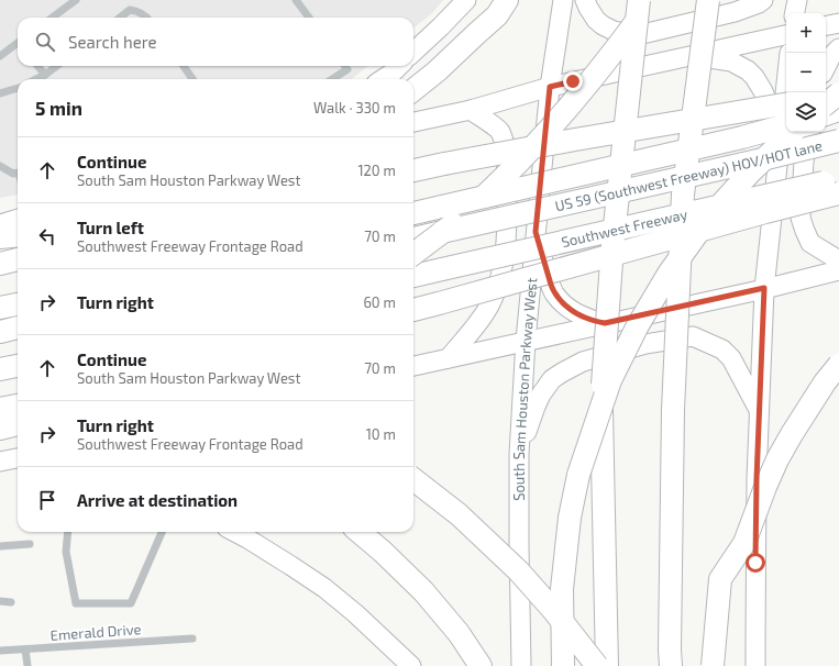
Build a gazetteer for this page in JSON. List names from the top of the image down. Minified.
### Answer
{"streets":{"highway":["US 59 (Southwest Freeway) HOV/HOT lane","Southwest Freeway"],"main road":["South Sam Houston Parkway West"],"street":["Emerald Drive"]},"page":{"map_buttons":["+","−"],"search":"Search here","heading":["5 min","Walk · 330 m"],"list":[["Continue","South Sam Houston Parkway West","120 m"],["Turn left","Southwest Freeway Frontage Road","70 m"],["Turn right","60 m"],["Continue","South Sam Houston Parkway West","70 m"],["Turn right","Southwest Freeway Frontage Road","10 m"],"Arrive at destination"]}}
